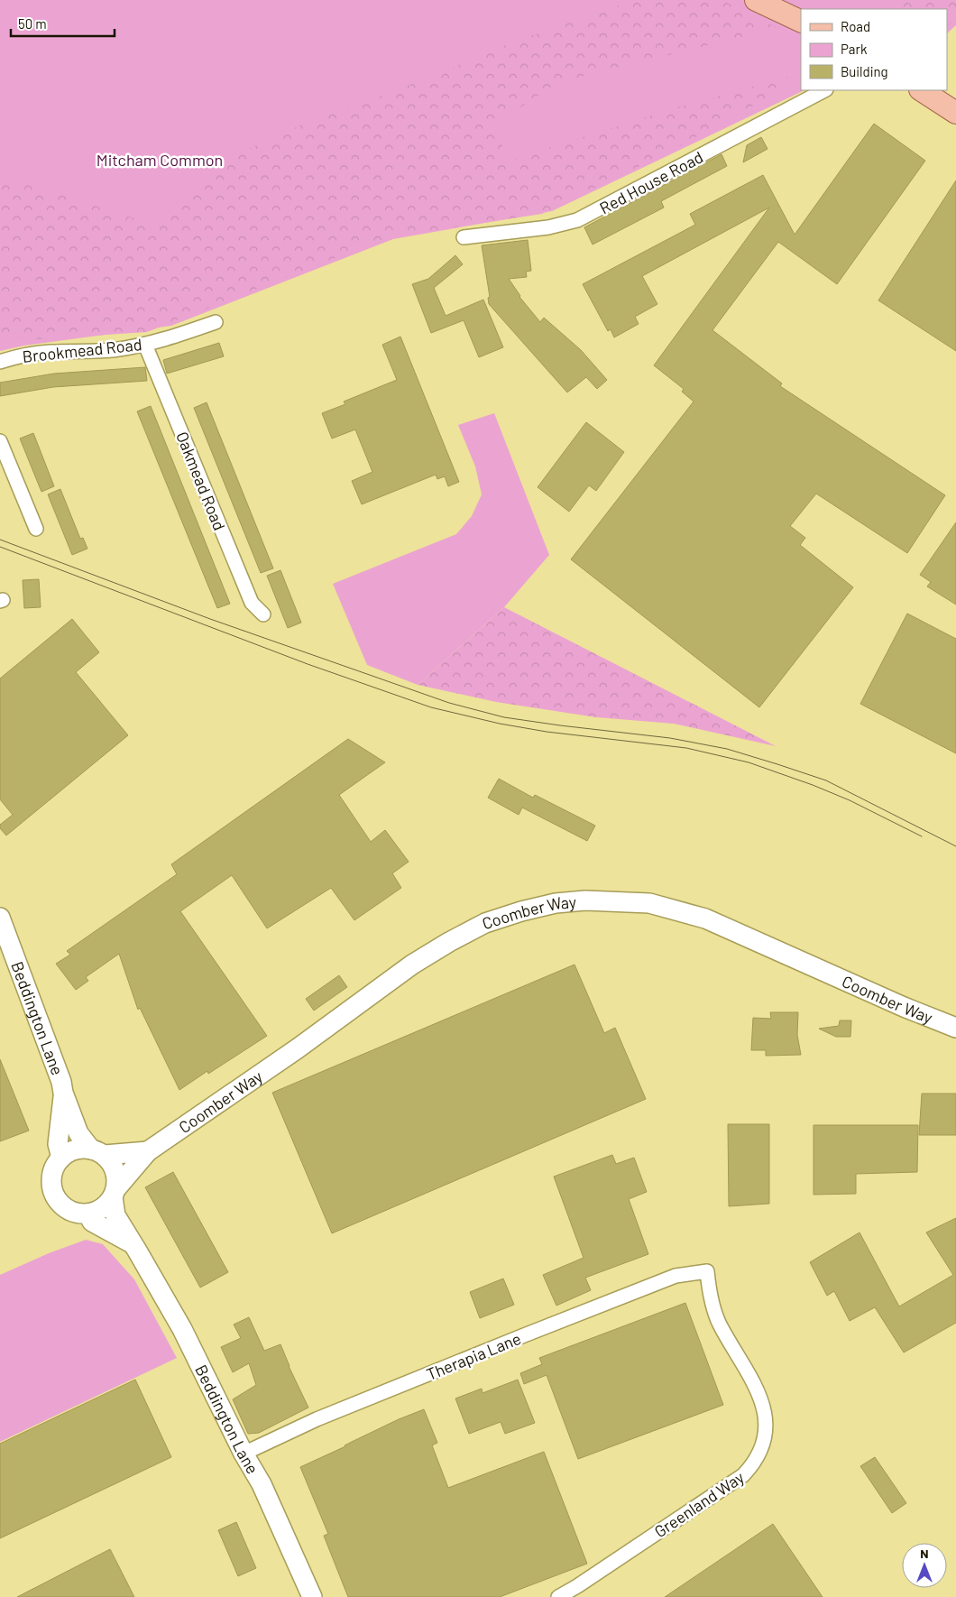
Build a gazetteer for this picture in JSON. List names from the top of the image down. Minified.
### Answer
{"streets":{"main road":["Coomber Way","Beddington Lane"],"street":["Red House Road","Brookmead Road","Oakmead Road","Therapia Lane","Greenland Way"]},"crossings":[["Brookmead Road","Oakmead Road"],["Coomber Way","Beddington Lane"],["Beddington Lane","Therapia Lane"],["Therapia Lane","Greenland Way"]],"parks":["Mitcham Common"],"legend":["Road","Park","Building"],"scale_bar":"50 m","north":"top"}
